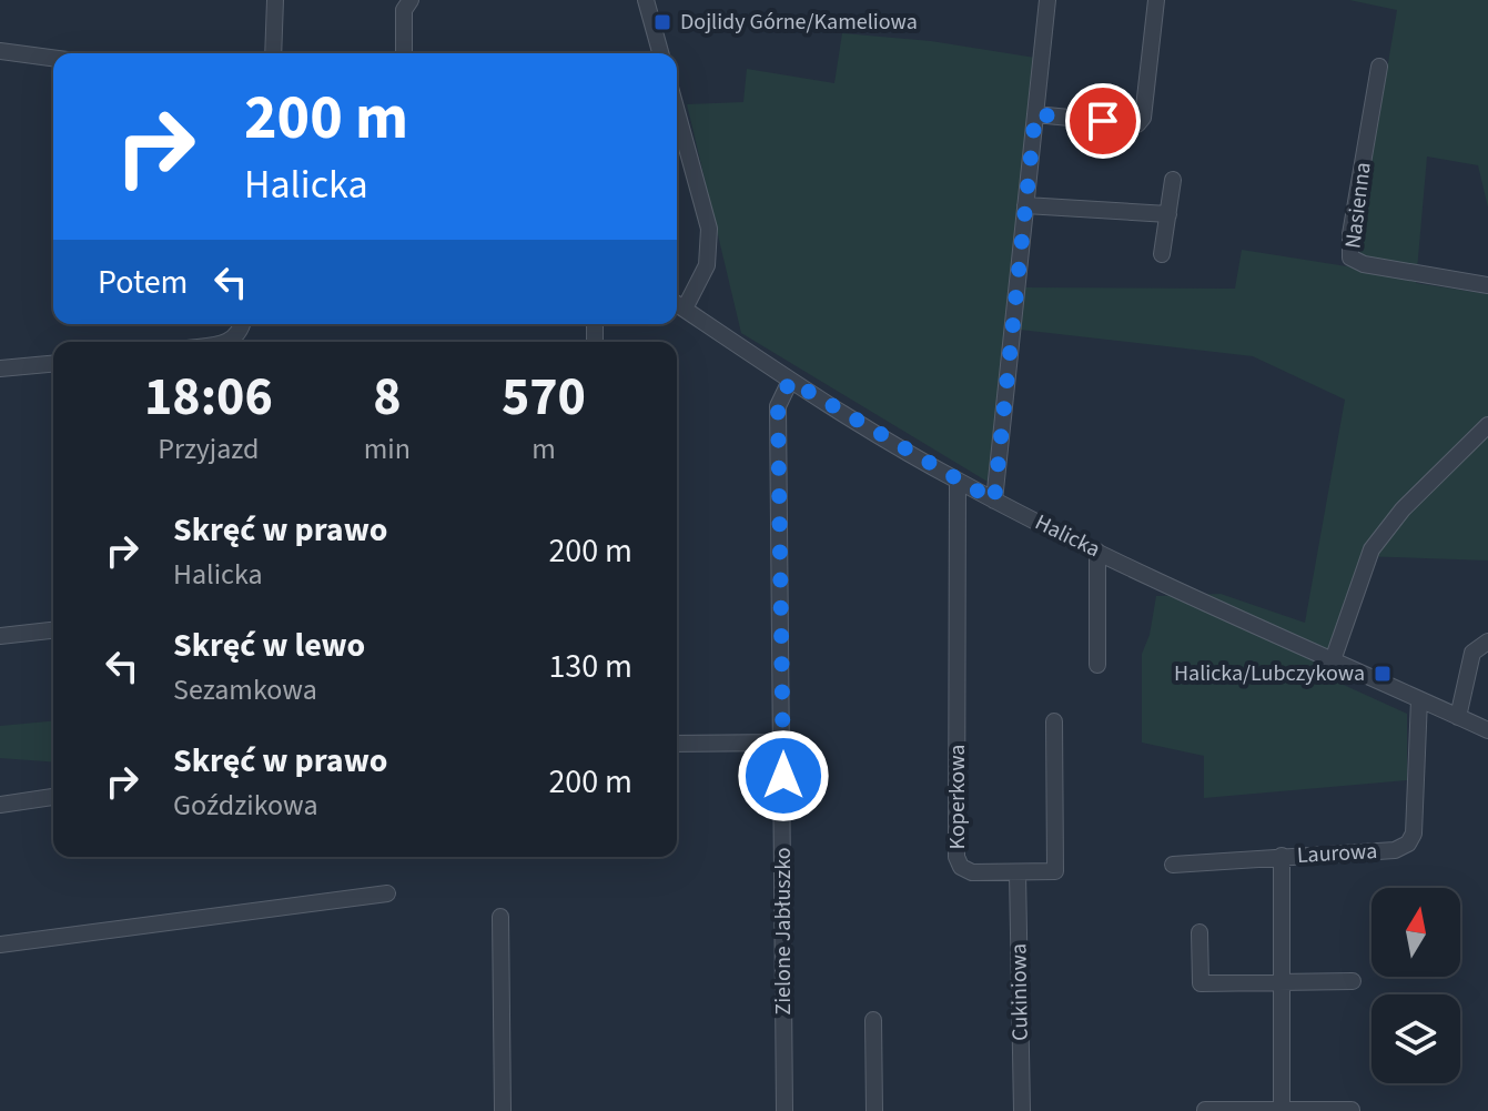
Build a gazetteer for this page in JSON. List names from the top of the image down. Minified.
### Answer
{"streets":{"street":["Nasienna","Halicka","Koperkowa","Laurowa","Zielone Jabłuszko","Cukiniowa"]},"crossings":[["Halicka","Koperkowa"],["Halicka","Laurowa"],["Halicka","Zielone Jabłuszko"],["Koperkowa","Cukiniowa"]],"places":{"transit":["Dojlidy Górne/Kameliowa","Halicka/Lubczykowa"]},"north":"top","page":{"turn":["200 m","Halicka"],"then":"Potem","eta":["18:06","Przyjazd","8","min","570","m"],"list":[{"name":"Skręć w prawo","note":"Halicka","value":"200 m"},{"name":"Skręć w lewo","note":"Sezamkowa","value":"130 m"},{"name":"Skręć w prawo","note":"Goździkowa","value":"200 m"}]}}
